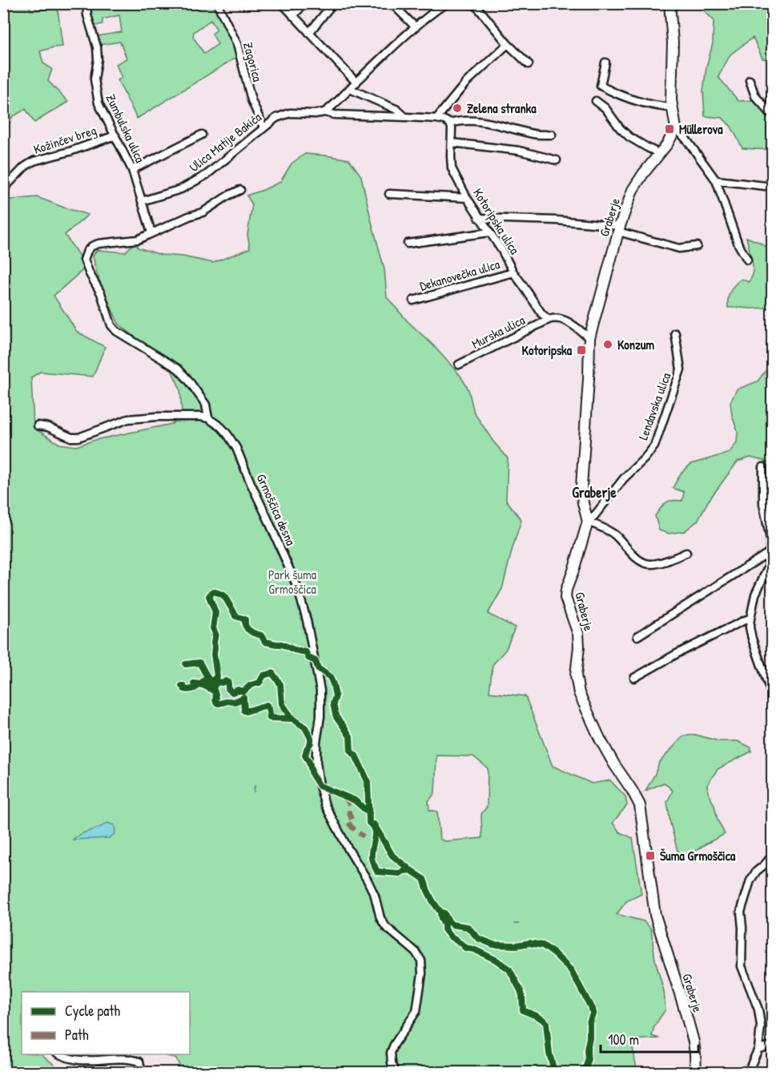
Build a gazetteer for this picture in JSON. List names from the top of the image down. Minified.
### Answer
{"streets":{"street":["Zagorica","Zumbulska ulica","Kožinčev breg","Ulica Matije Bakića","Graberje","Kotoripska ulica","Dekanovečka ulica","Murska ulica","Lendavska ulica","Grmoščica desna"]},"crossings":[["Zagorica","Ulica Matije Bakića"],["Zumbulska ulica","Kožinčev breg"],["Zumbulska ulica","Ulica Matije Bakića"],["Graberje","Lendavska ulica"],["Kotoripska ulica","Dekanovečka ulica"],["Kotoripska ulica","Murska ulica"]],"districts":["Graberje"],"parks":["Park šuma Grmoščica"],"places":{"other":["Zelena stranka","Konzum"],"transit":["Müllerova","Kotoripska","Šuma Grmoščica"]},"legend":["Cycle path","Path"],"scale_bar":"100 m"}
